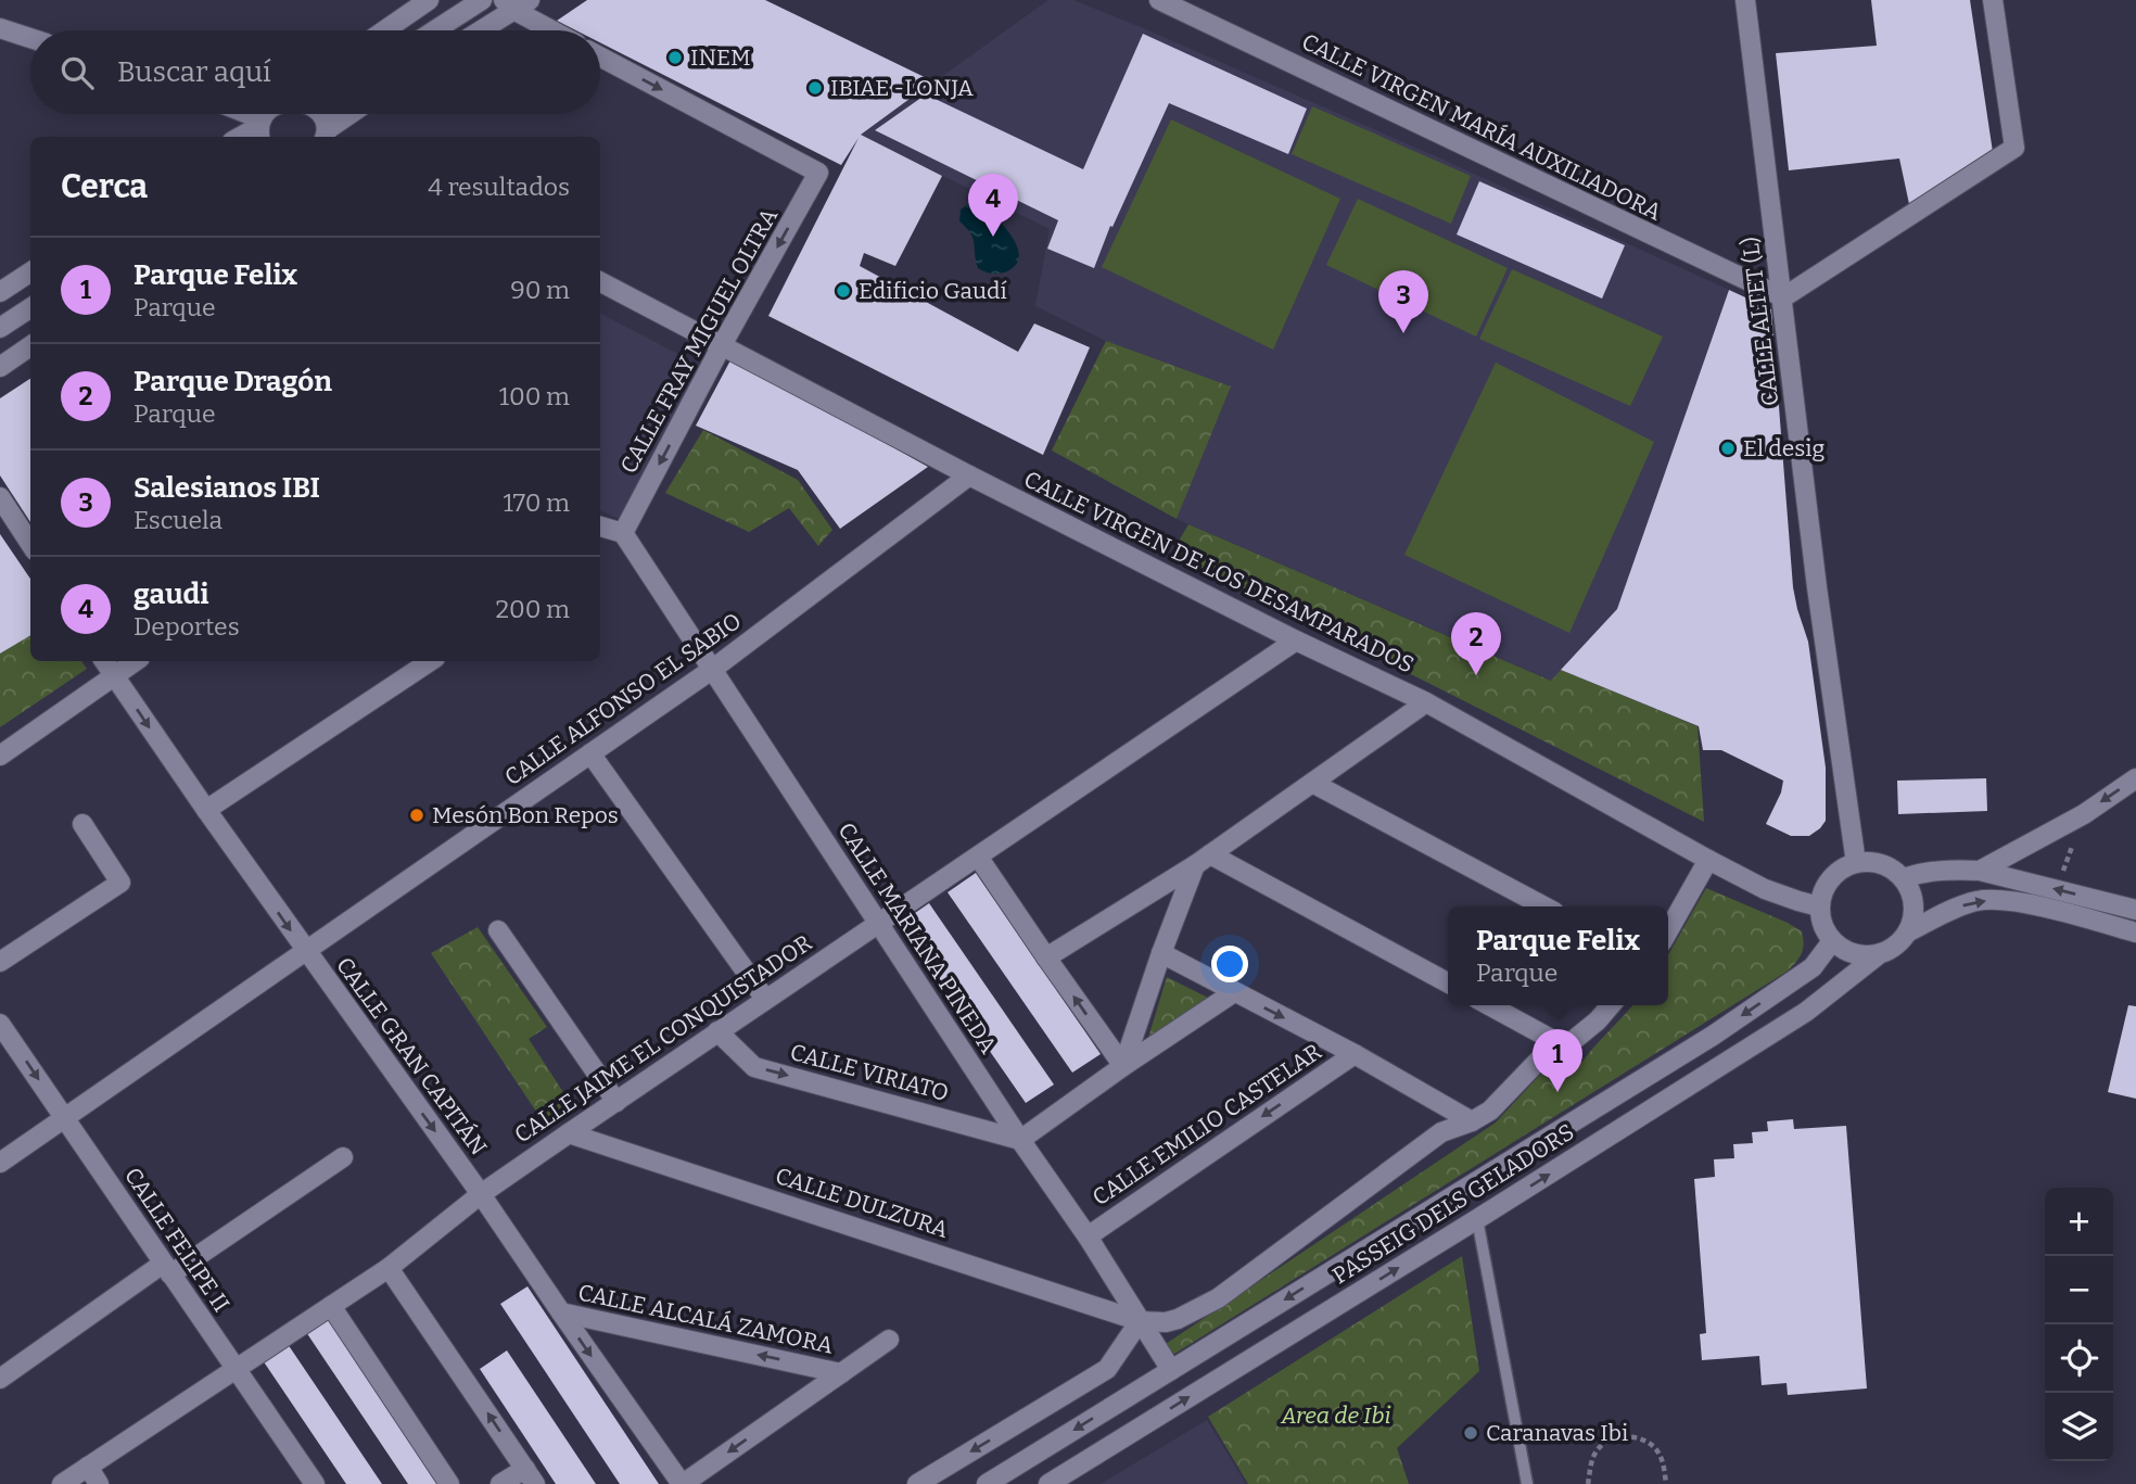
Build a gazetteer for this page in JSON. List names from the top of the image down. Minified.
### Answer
{"streets":{"street":["CALLE VIRGEN MARÍA AUXILIADORA","CALLE ALTET (L)","CALLE FRAY MIGUEL OLTRA","CALLE VIRGEN DE LOS DESAMPARADOS","CALLE ALFONSO EL SABIO","CALLE MARIANA PINEDA","CALLE JAIME EL CONQUISTADOR","CALLE GRAN CAPITÁN","CALLE VIRIATO","CALLE EMILIO CASTELAR","CALLE DULZURA","PASSEIG DELS GELADORS","CALLE FELIPE II","CALLE ALCALÁ ZAMORA"]},"crossings":[["CALLE VIRGEN MARÍA AUXILIADORA","CALLE ALTET (L)"],["CALLE ALTET (L)","CALLE VIRGEN DE LOS DESAMPARADOS"],["CALLE ALTET (L)","PASSEIG DELS GELADORS"],["CALLE FRAY MIGUEL OLTRA","CALLE VIRGEN DE LOS DESAMPARADOS"],["CALLE FRAY MIGUEL OLTRA","CALLE MARIANA PINEDA"],["CALLE VIRGEN DE LOS DESAMPARADOS","CALLE ALFONSO EL SABIO"],["CALLE VIRGEN DE LOS DESAMPARADOS","CALLE JAIME EL CONQUISTADOR"],["CALLE VIRGEN DE LOS DESAMPARADOS","PASSEIG DELS GELADORS"],["CALLE ALFONSO EL SABIO","CALLE MARIANA PINEDA"],["CALLE ALFONSO EL SABIO","CALLE GRAN CAPITÁN"],["CALLE ALFONSO EL SABIO","CALLE FELIPE II"],["CALLE MARIANA PINEDA","CALLE JAIME EL CONQUISTADOR"],["CALLE MARIANA PINEDA","CALLE VIRIATO"],["CALLE MARIANA PINEDA","CALLE EMILIO CASTELAR"],["CALLE MARIANA PINEDA","CALLE DULZURA"],["CALLE JAIME EL CONQUISTADOR","CALLE GRAN CAPITÁN"],["CALLE JAIME EL CONQUISTADOR","CALLE VIRIATO"],["CALLE JAIME EL CONQUISTADOR","CALLE DULZURA"],["CALLE JAIME EL CONQUISTADOR","CALLE FELIPE II"],["CALLE GRAN CAPITÁN","CALLE ALCALÁ ZAMORA"]],"one_way":["CALLE VIRIATO","CALLE ALCALÁ ZAMORA"],"parks":["Area de Ibi"],"places":["INEM","IBIAE -LONJA","Edificio Gaudí","El desig","Mesón Bon Repos","Caranavas Ibi"],"page":{"search":"Buscar aquí","heading":["Cerca","4 resultados"],"pins":["4","3","2","1"],"list":[{"mark":"1","name":"Parque Felix","note":"Parque","value":"90 m"},{"mark":"2","name":"Parque Dragón","note":"Parque","value":"100 m"},{"mark":"3","name":"Salesianos IBI","note":"Escuela","value":"170 m"},{"mark":"4","name":"gaudi","note":"Deportes","value":"200 m"}],"popup":["Parque Felix","Parque"],"map_buttons":["+","−"]}}
